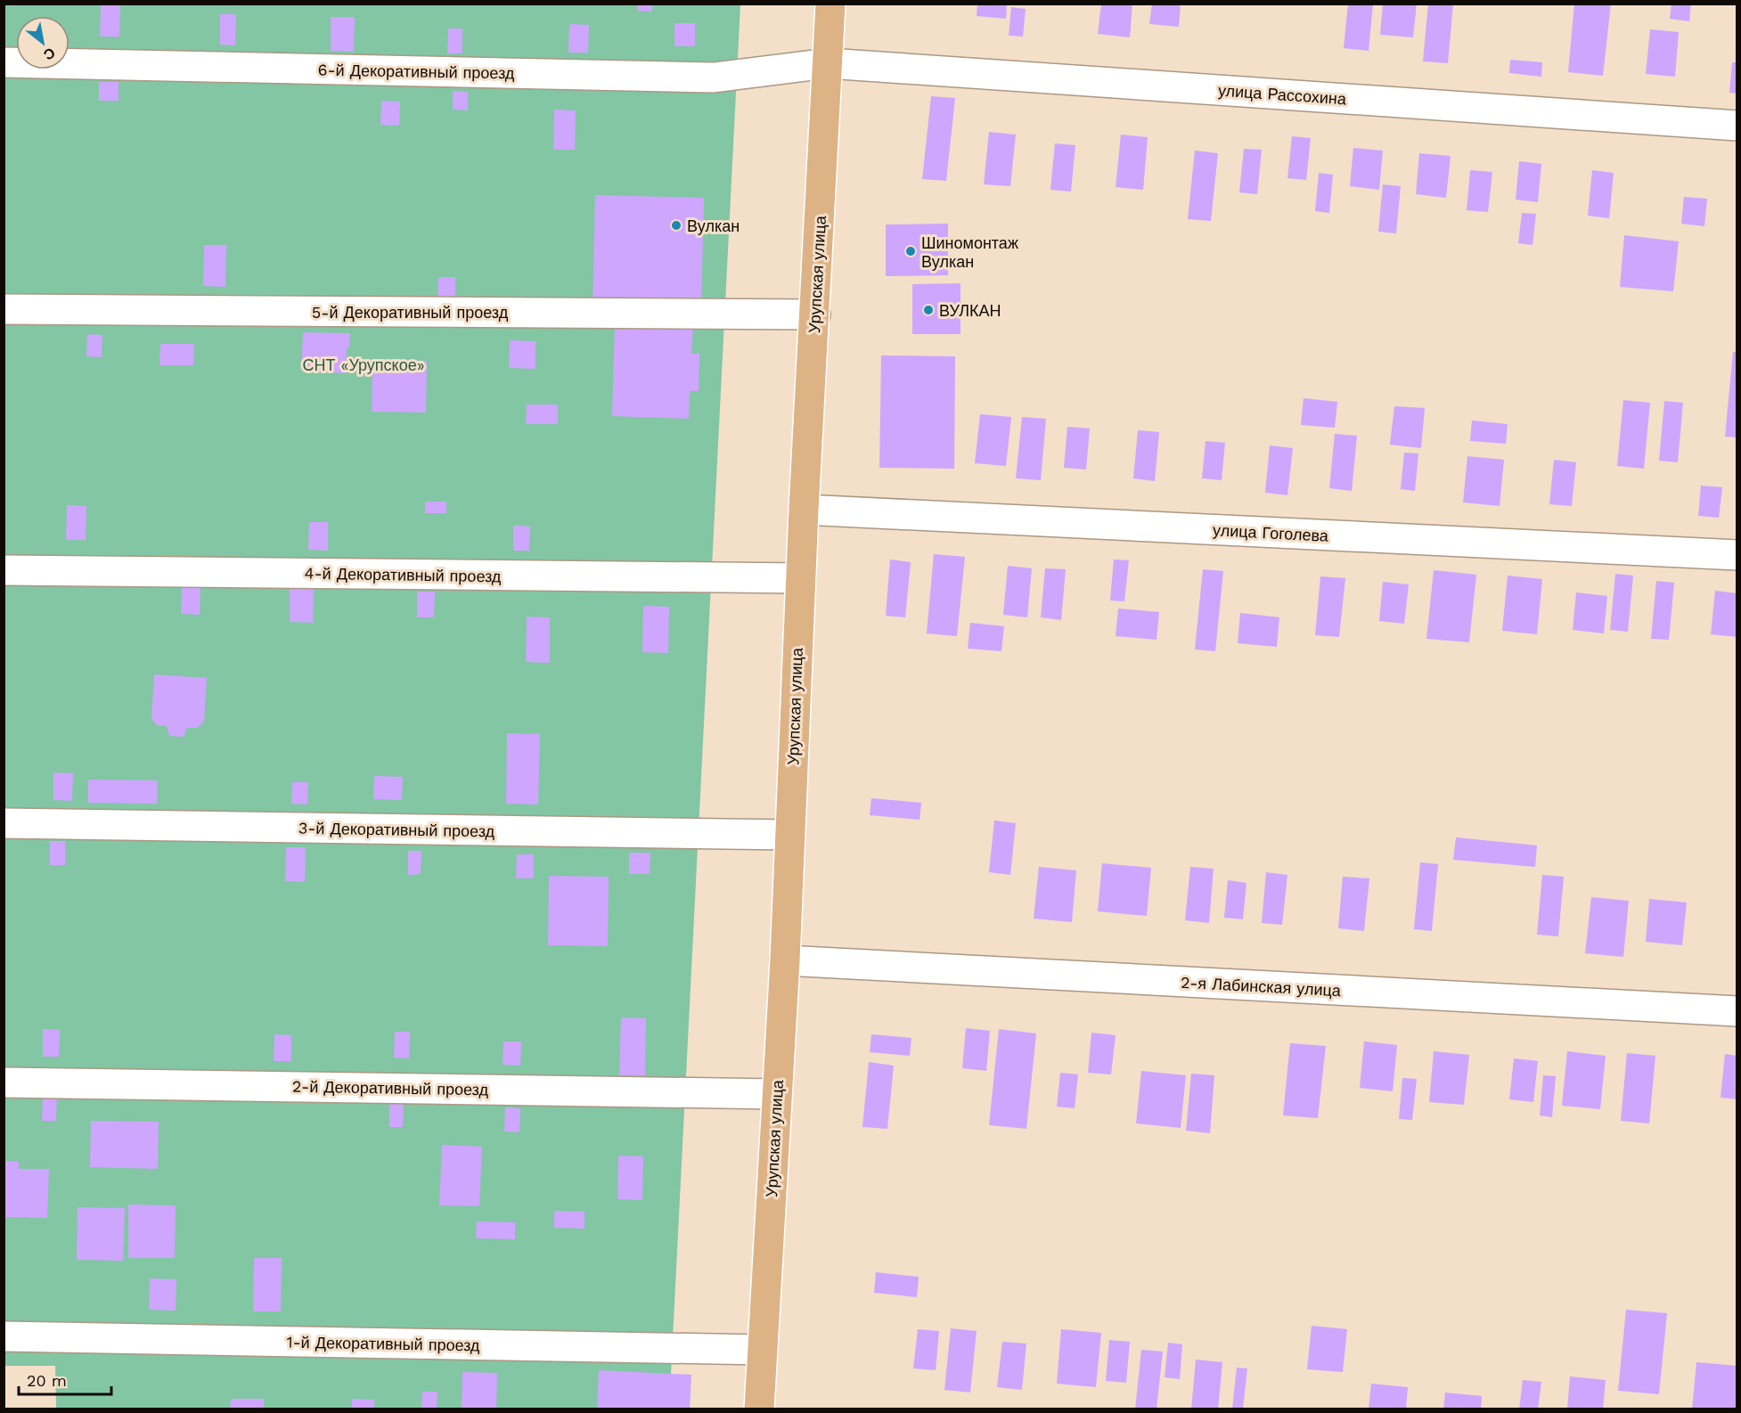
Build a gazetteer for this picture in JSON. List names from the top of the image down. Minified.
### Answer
{"streets":{"main road":["Урупская улица"],"street":["6-й Декоративный проезд","улица Рассохина","5-й Декоративный проезд","улица Гоголева","4-й Декоративный проезд","3-й Декоративный проезд","2-я Лабинская улица","2-й Декоративный проезд","1-й Декоративный проезд"]},"crossings":[["6-й Декоративный проезд","улица Рассохина"],["6-й Декоративный проезд","Урупская улица"],["улица Рассохина","Урупская улица"],["Урупская улица","5-й Декоративный проезд"],["Урупская улица","улица Гоголева"],["Урупская улица","4-й Декоративный проезд"],["Урупская улица","3-й Декоративный проезд"],["Урупская улица","2-я Лабинская улица"],["Урупская улица","2-й Декоративный проезд"],["Урупская улица","1-й Декоративный проезд"]],"parks":["СНТ «Урупское»"],"places":["Вулкан","Шиномонтаж Вулкан","ВУЛКАН"],"scale_bar":"20 m","north":"bottom right"}
